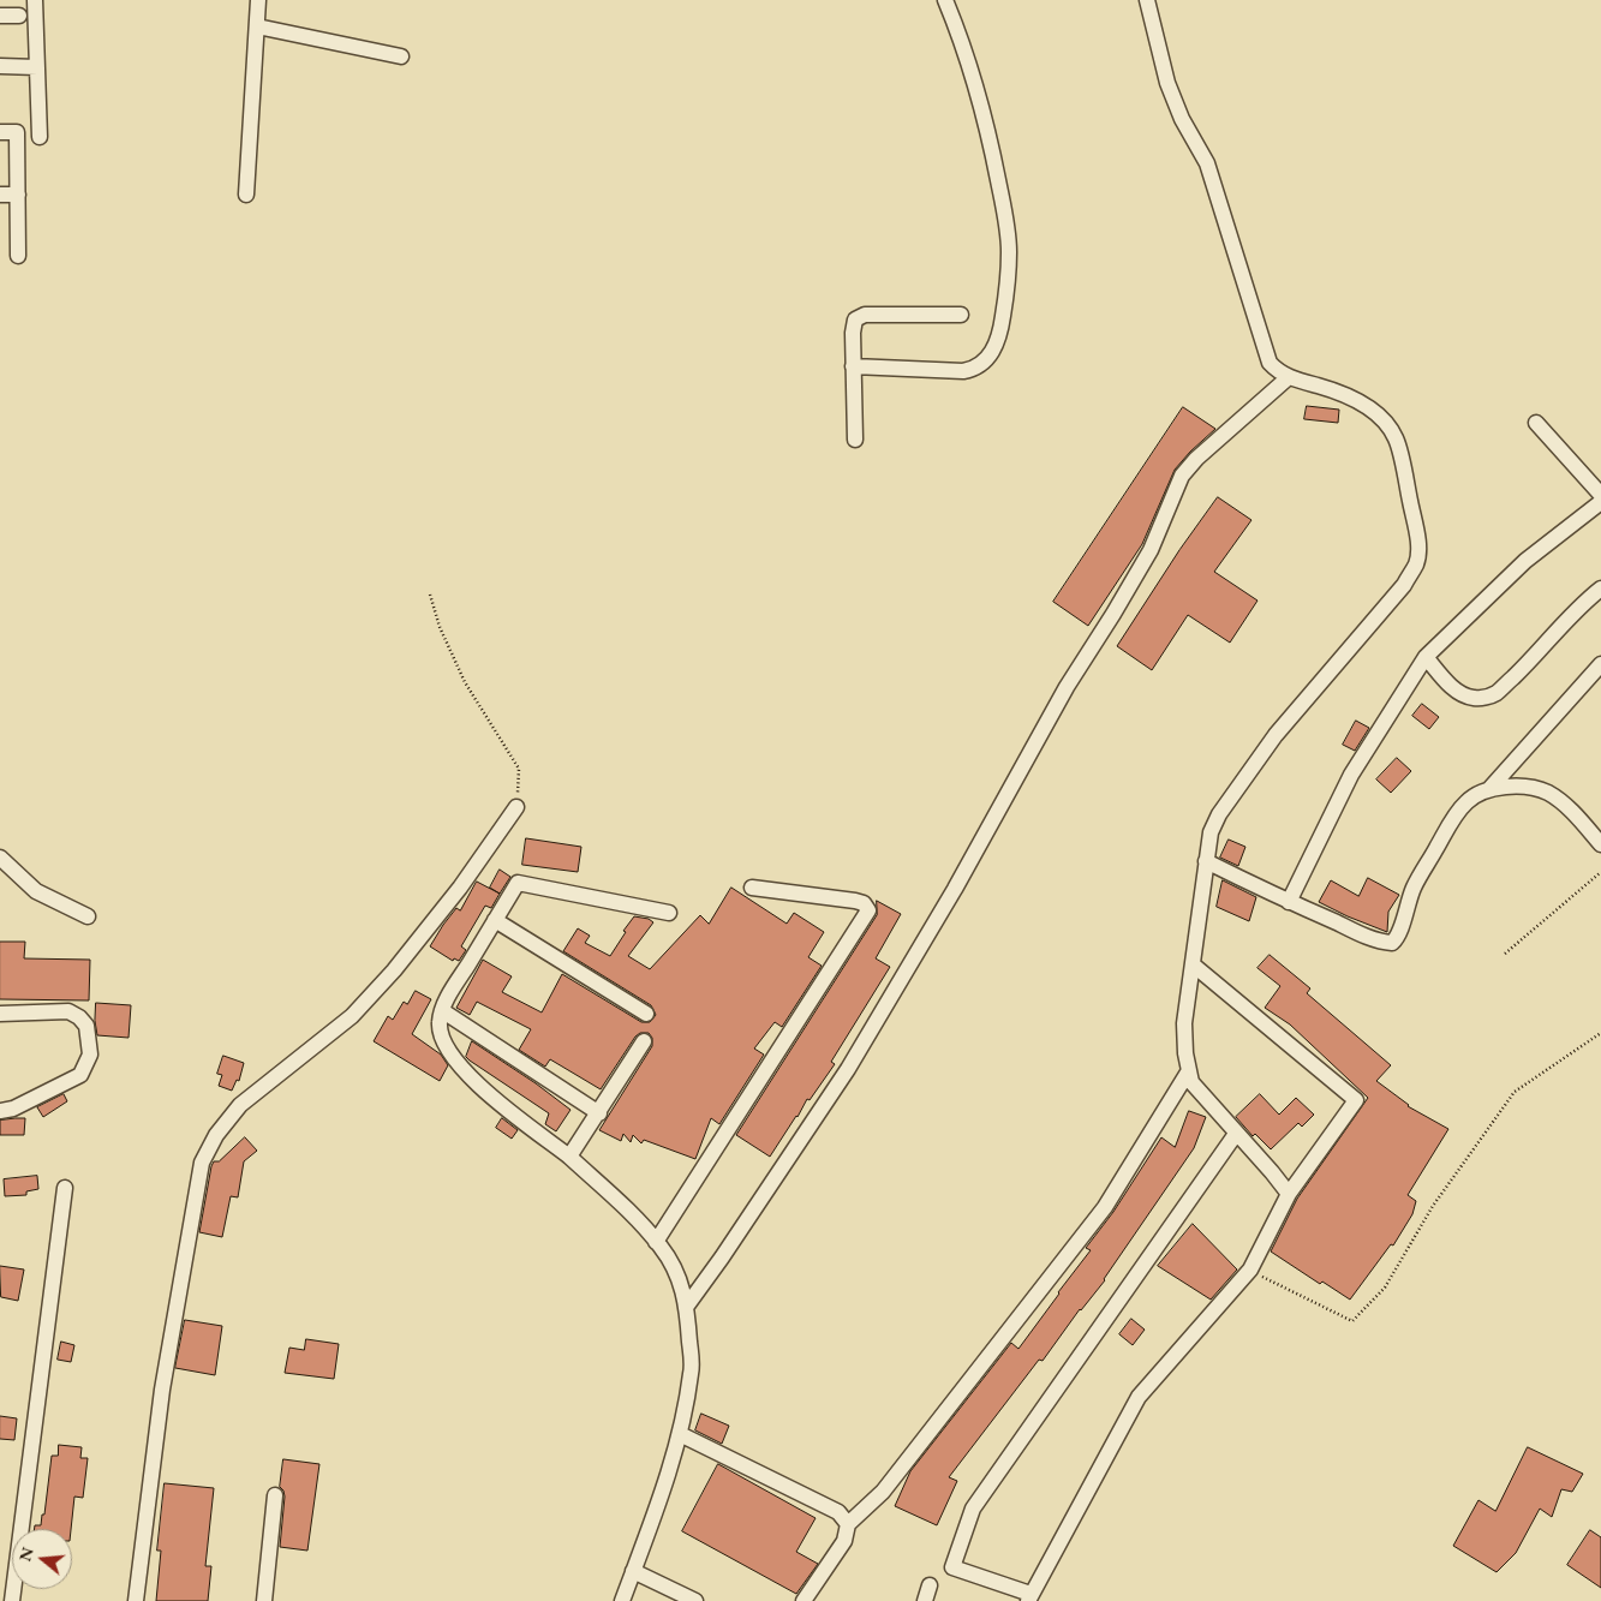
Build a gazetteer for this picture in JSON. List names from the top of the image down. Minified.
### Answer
{"north":"left"}
